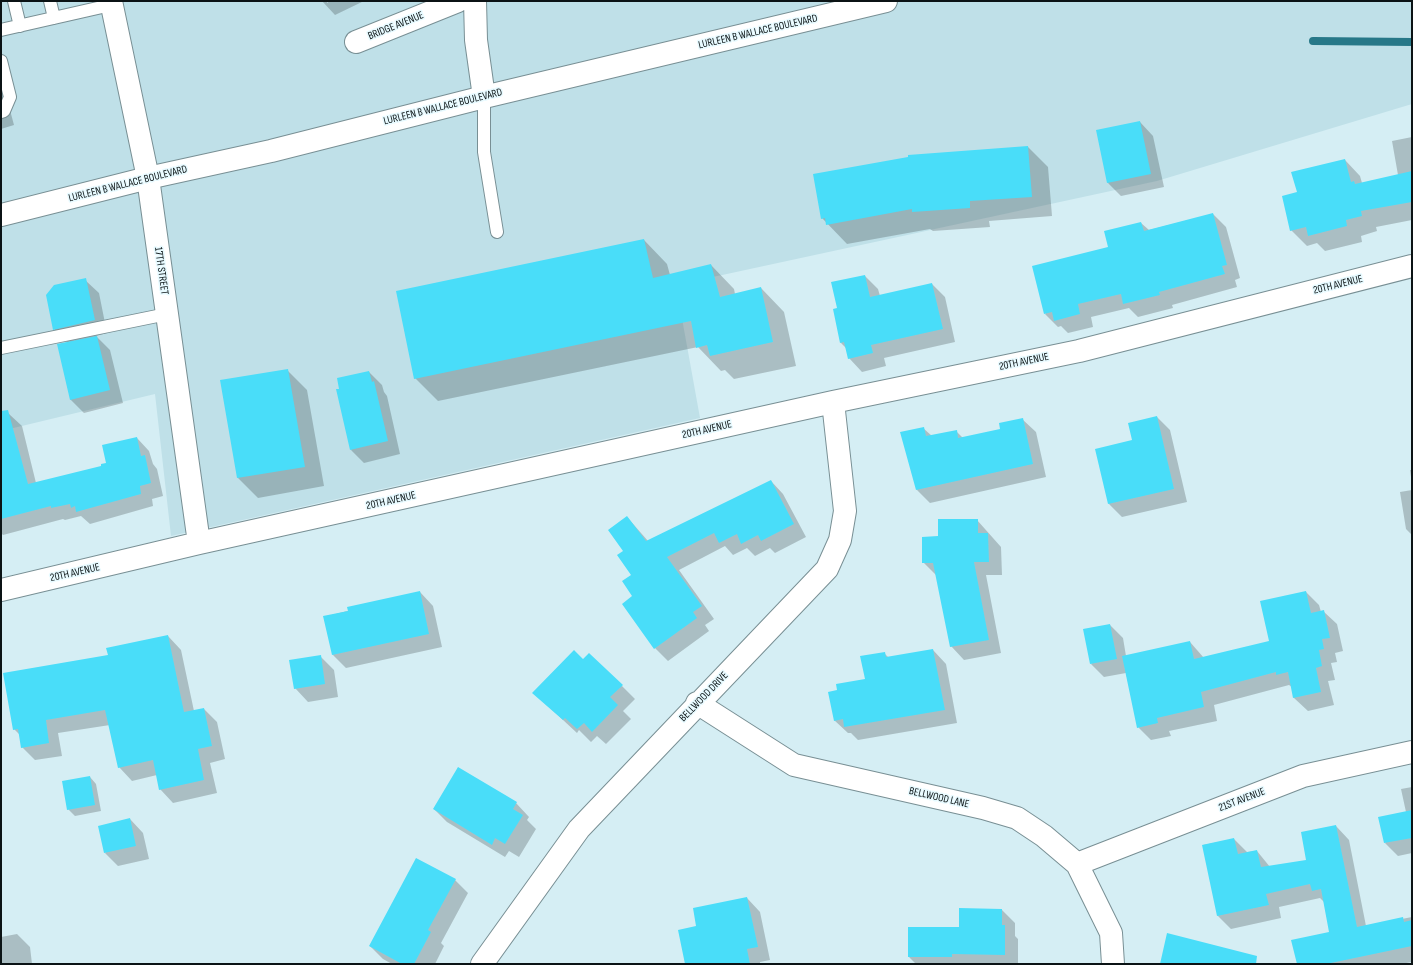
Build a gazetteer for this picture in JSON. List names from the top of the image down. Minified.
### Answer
{"streets":{"main road":["BRIDGE AVENUE","LURLEEN B WALLACE BOULEVARD","17TH STREET","20TH AVENUE","BELLWOOD DRIVE","BELLWOOD LANE","21ST AVENUE"]},"crossings":[["LURLEEN B WALLACE BOULEVARD","17TH STREET"],["17TH STREET","20TH AVENUE"],["20TH AVENUE","BELLWOOD DRIVE"],["BELLWOOD DRIVE","BELLWOOD LANE"],["BELLWOOD LANE","21ST AVENUE"]]}
